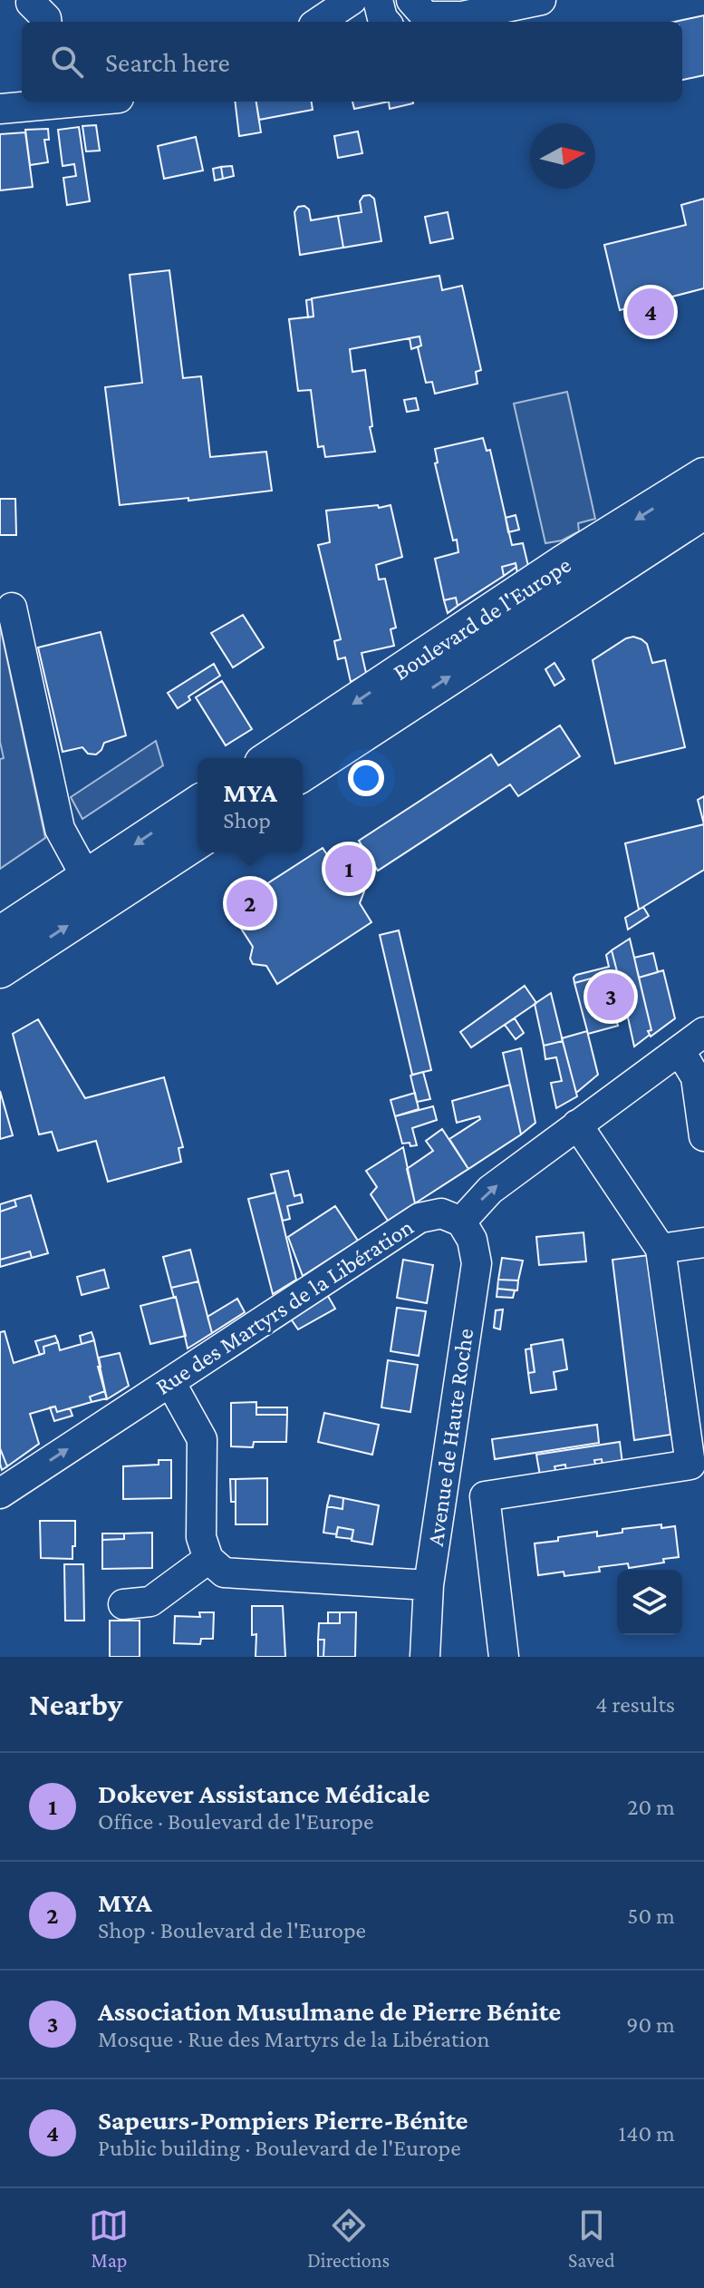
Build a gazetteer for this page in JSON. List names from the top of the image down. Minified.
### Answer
{"streets":{"main road":["Boulevard de l'Europe"],"street":["Rue des Martyrs de la Libération","Avenue de Haute Roche"]},"crossings":[["Rue des Martyrs de la Libération","Avenue de Haute Roche"]],"north":"right","page":{"search":"Search here","pins":["4","1","2","3"],"popup":["MYA","Shop"],"heading":["Nearby","4 results"],"list":[{"mark":"1","name":"Dokever Assistance Médicale","note":"Office · Boulevard de l'Europe","value":"20 m"},{"mark":"2","name":"MYA","note":"Shop · Boulevard de l'Europe","value":"50 m"},{"mark":"3","name":"Association Musulmane de Pierre Bénite","note":"Mosque · Rue des Martyrs de la Libération","value":"90 m"},{"mark":"4","name":"Sapeurs-Pompiers Pierre-Bénite","note":"Public building · Boulevard de l'Europe","value":"140 m"}],"nav":["Map","Directions","Saved"]}}
